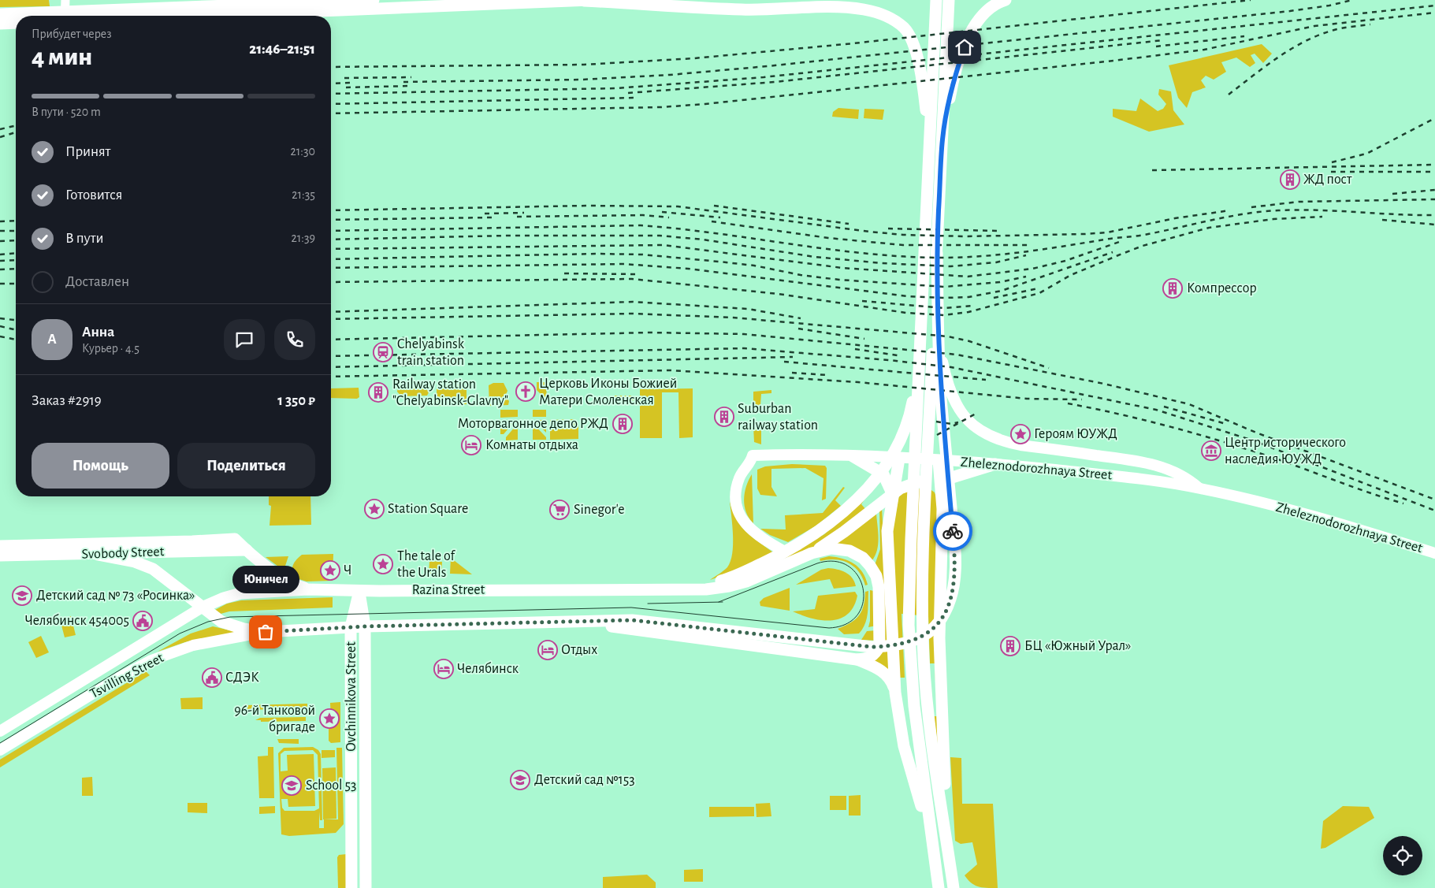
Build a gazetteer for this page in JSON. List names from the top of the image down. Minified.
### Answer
{"streets":{"main road":["Zheleznodorozhnaya Street","Svobody Street","Razina Street","Tsvilling Street","Ovchinnikova Street"]},"crossings":[["Razina Street","Tsvilling Street"],["Razina Street","Ovchinnikova Street"]],"places":{"building":["ЖД пост","Компрессор","Railway station \"Chelyabinsk-Glavny\"","Suburban railway station","Моторвагонное депо РЖД","БЦ «Южный Урал»"],"station":["Chelyabinsk train station"],"church":["Церковь Иконы Божией Матери Смоленская"],"place":["Героям ЮУЖД","Station Square","The tale of the Urals","Ч","96-й Танковой бригаде"],"hotel":["Комнаты отдыха","Отдых","Челябинск"],"museum":["Центр исторического наследия ЮУЖД"],"supermarket":["Sinegor'e"],"school or university":["Детский сад № 73 «Росинка»","Детский сад №153","School 53"],"public building":["Челябинск 454005","СДЭК"],"other":["Юничел"]},"page":{"heading":["4 мин","Прибудет через","21:46–21:51"],"panel":["Анна","Курьер · 4.5","Заказ #2919","1 350 ₽"],"bar":"В пути · 520 m","list":[["Принят","21:30"],["Готовится","21:35"],["В пути","21:39"],"Доставлен"],"round":"А","buttons":["Помощь","Поделиться"],"bubble":"Юничел"}}
